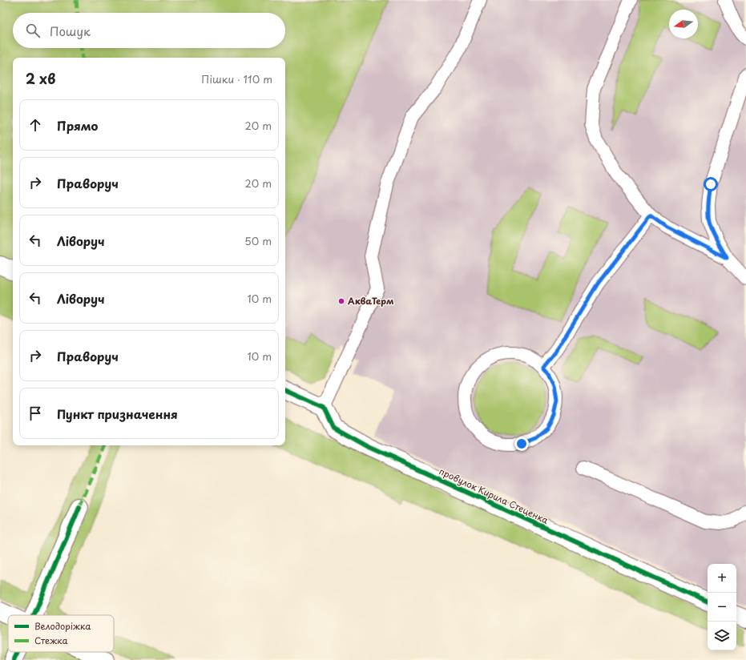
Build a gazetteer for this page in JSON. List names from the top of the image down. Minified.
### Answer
{"streets":{"street":["провулок Кирила Стеценка"]},"places":["АкваТерм"],"legend":["Велодоріжка","Стежка"],"north":"left","page":{"search":"Пошук","heading":["2 хв","Пішки · 110 m"],"list":[["Прямо","20 m"],["Праворуч","20 m"],["Ліворуч","50 m"],["Ліворуч","10 m"],["Праворуч","10 m"],"Пункт призначення"],"map_buttons":["+","−"]}}
